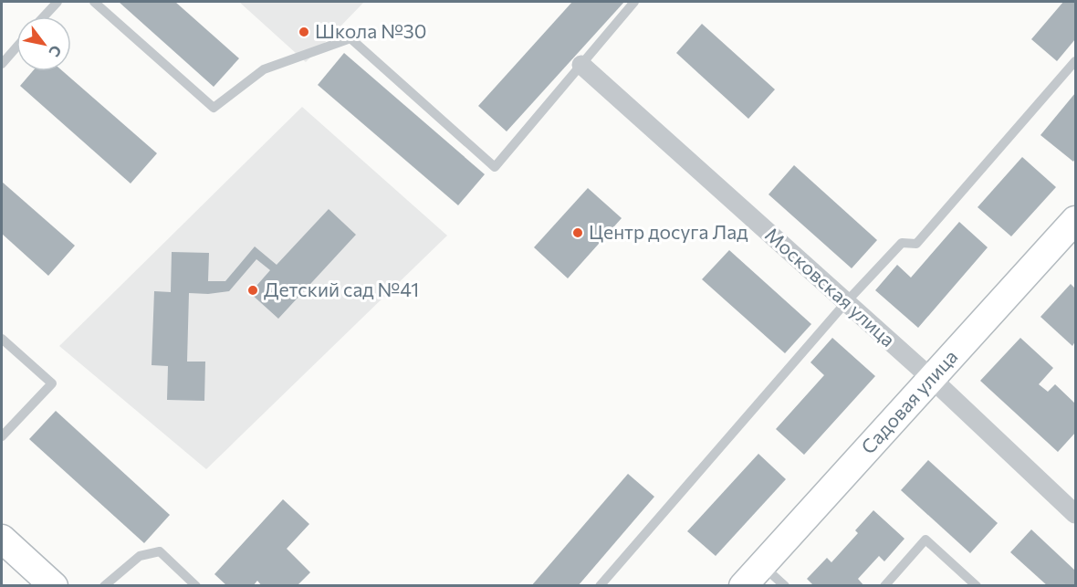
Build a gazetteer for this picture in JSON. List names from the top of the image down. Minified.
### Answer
{"streets":{"street":["Московская улица","Садовая улица"]},"crossings":[["Московская улица","Садовая улица"]],"places":["Школа №30","Центр досуга Лад","Детский сад №41"],"north":"bottom right"}
